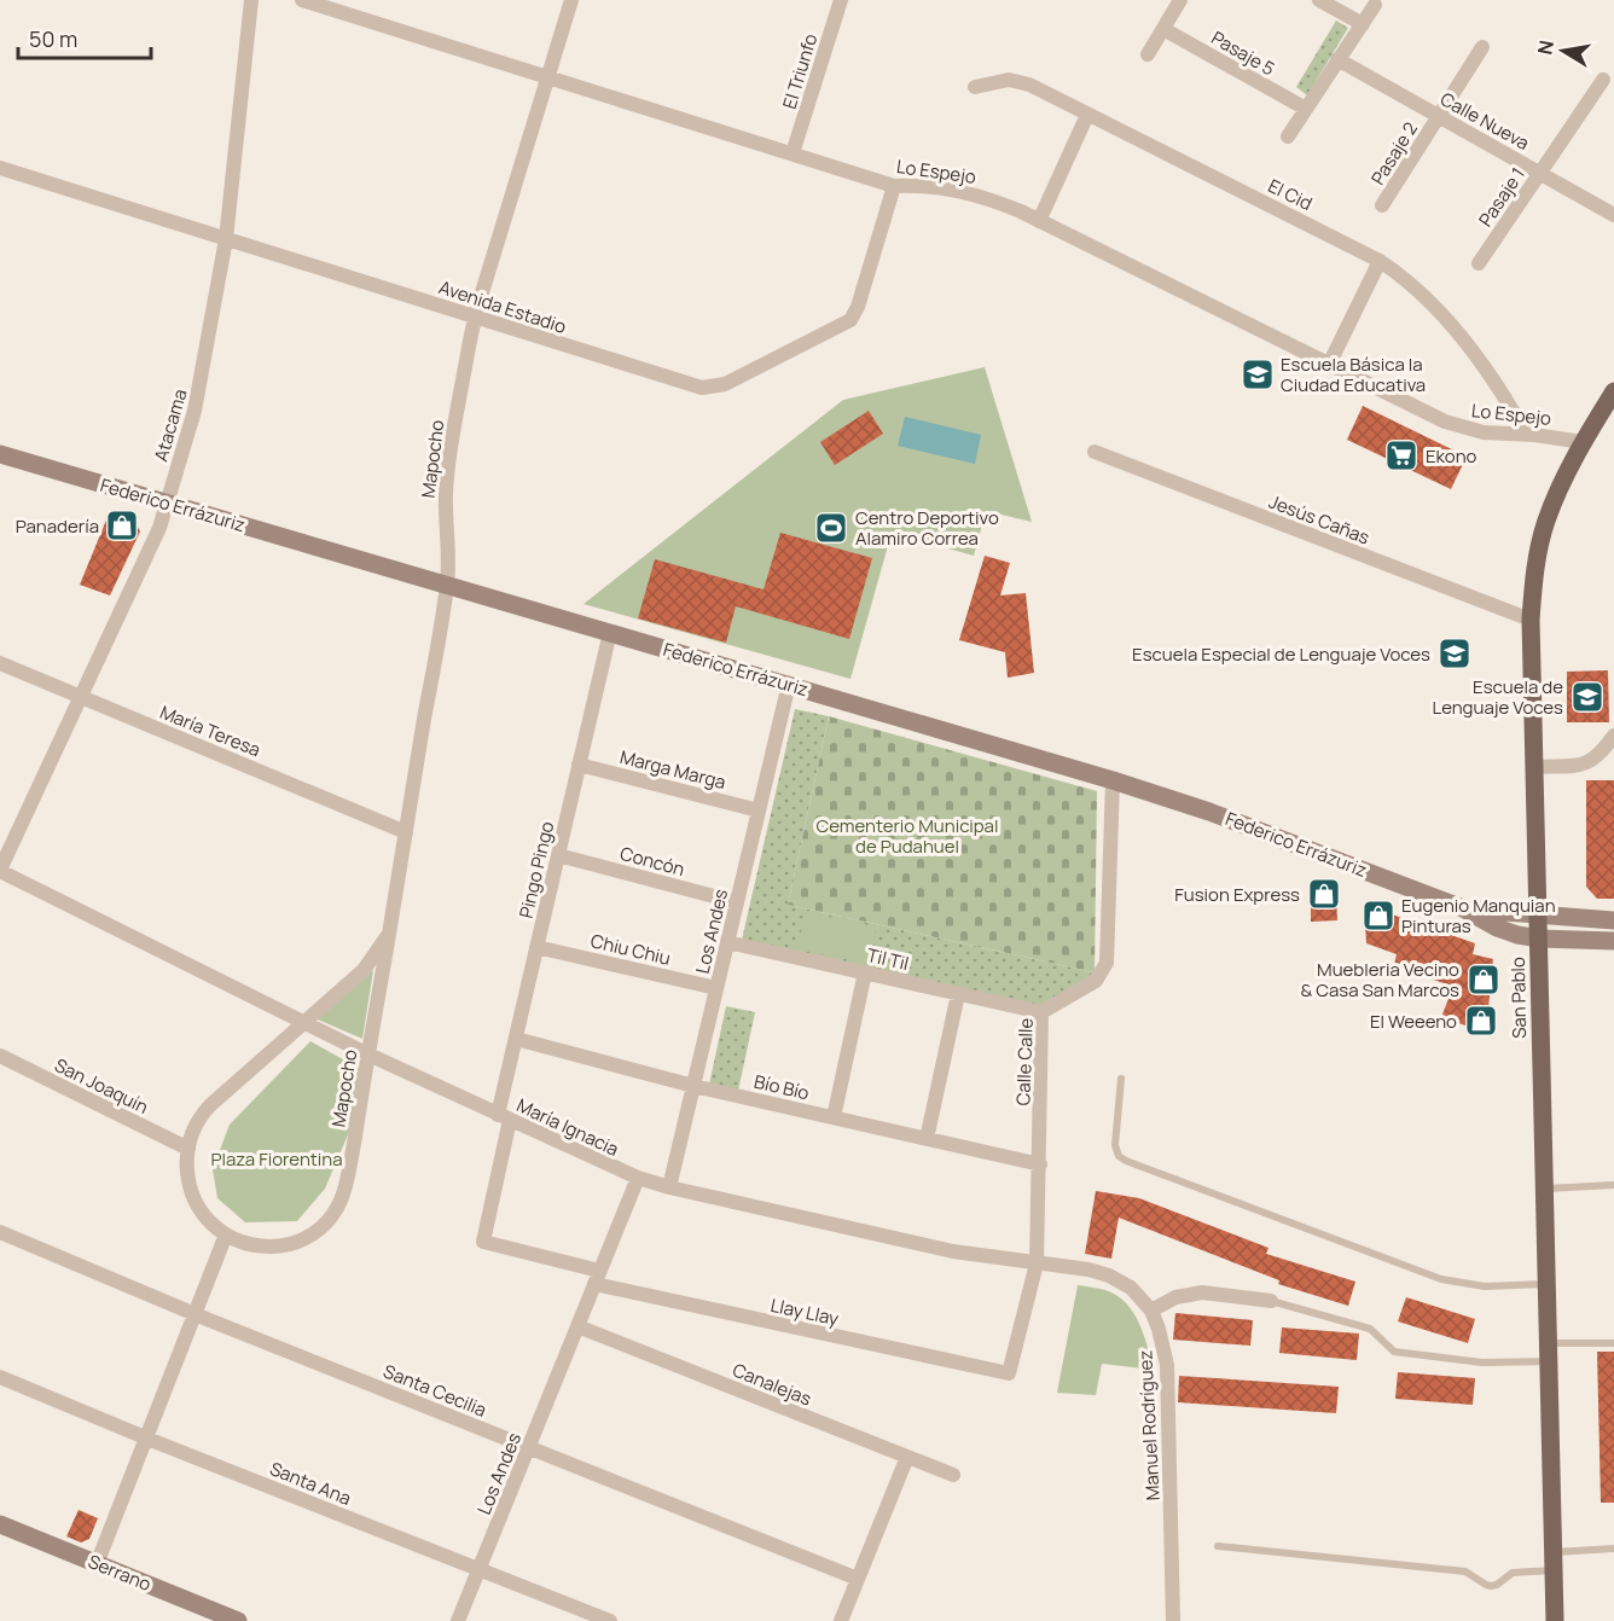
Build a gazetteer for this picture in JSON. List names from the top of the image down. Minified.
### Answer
{"streets":{"main road":["San Pablo"],"street":["Pasaje 5","El Triunfo","Calle Nueva","Pasaje 2","Lo Espejo","El Cid","Pasaje 1","Avenida Estadio","Atacama","Mapocho","Federico Errázuriz","Jesús Cañas","María Teresa","Marga Marga","Concón","Pingo Pingo","Los Andes","Chiu Chiu","Til Til","Calle Calle","San Joaquín","Bío Bío","María Ignacia","Llay Llay","Canalejas","Santa Cecilia","Manuel Rodríguez","Santa Ana","Serrano"]},"crossings":[["El Triunfo","Lo Espejo"],["Calle Nueva","Pasaje 2"],["Calle Nueva","Pasaje 1"],["Lo Espejo","El Cid"],["Lo Espejo","Avenida Estadio"],["Lo Espejo","Mapocho"],["Lo Espejo","San Pablo"],["Avenida Estadio","Atacama"],["Avenida Estadio","Mapocho"],["Atacama","Federico Errázuriz"],["Atacama","María Teresa"],["Atacama","María Ignacia"],["Mapocho","Federico Errázuriz"],["Mapocho","María Teresa"],["Mapocho","San Joaquín"],["Mapocho","María Ignacia"],["Federico Errázuriz","Pingo Pingo"],["Federico Errázuriz","Los Andes"],["Federico Errázuriz","San Pablo"],["Federico Errázuriz","Calle Calle"],["Jesús Cañas","San Pablo"],["Marga Marga","Pingo Pingo"],["Marga Marga","Los Andes"],["Concón","Pingo Pingo"],["Concón","Los Andes"],["Pingo Pingo","Chiu Chiu"],["Pingo Pingo","Bío Bío"],["Pingo Pingo","María Ignacia"],["Pingo Pingo","Llay Llay"],["Los Andes","Chiu Chiu"],["Los Andes","Til Til"],["Los Andes","Bío Bío"],["Los Andes","María Ignacia"],["Los Andes","Llay Llay"],["Los Andes","Canalejas"],["Los Andes","Santa Cecilia"],["Los Andes","Santa Ana"],["Til Til","Calle Calle"],["Calle Calle","Bío Bío"],["Calle Calle","María Ignacia"],["Calle Calle","Llay Llay"],["San Joaquín","María Ignacia"],["María Ignacia","Manuel Rodríguez"]],"parks":["Cementerio Municipal de Pudahuel","Plaza Fiorentina"],"places":{"school or university":["Escuela Básica la Ciudad Educativa","Escuela Especial de Lenguaje Voces","Escuela de Lenguaje Voces"],"supermarket":["Ekono"],"shop":["Panadería","Fusion Express","Eugenio Manquian Pinturas","Muebleria Vecino & Casa San Marcos","El Weeeno"],"sports":["Centro Deportivo Alamiro Correa"]},"scale_bar":"50 m","north":"left"}
